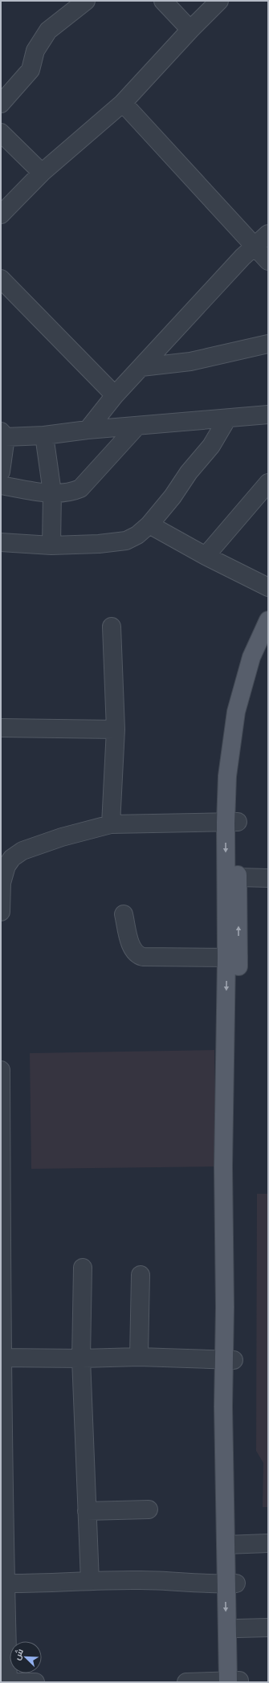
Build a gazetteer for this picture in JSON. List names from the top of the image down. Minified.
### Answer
{"north":"top left"}
